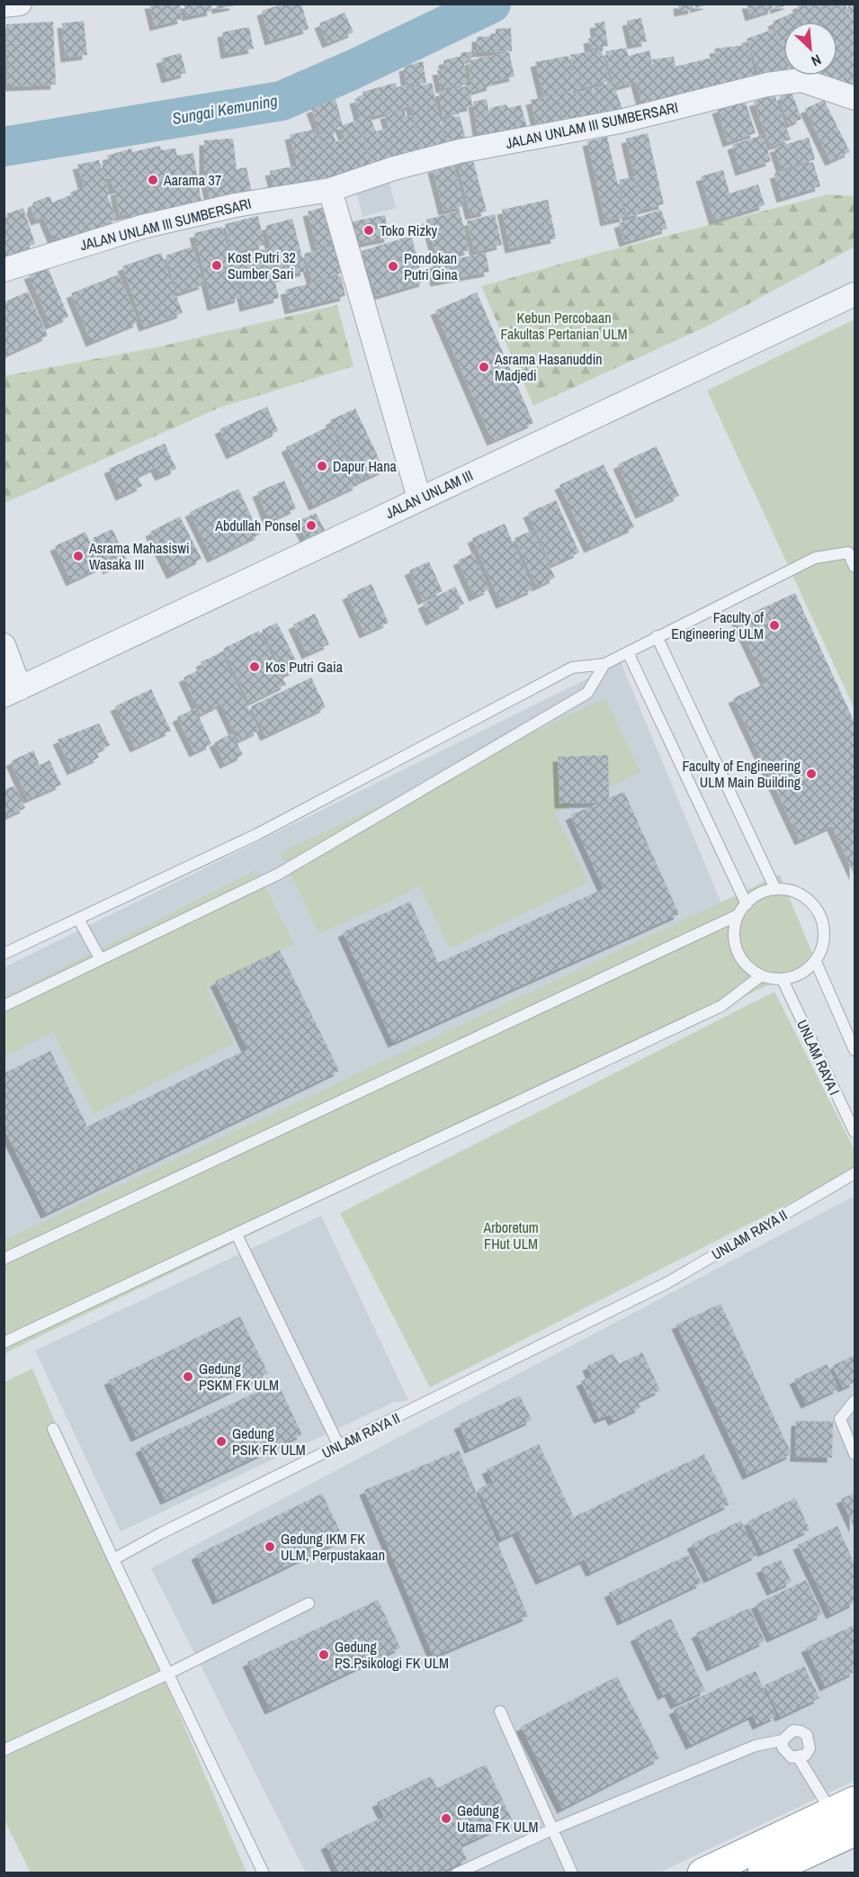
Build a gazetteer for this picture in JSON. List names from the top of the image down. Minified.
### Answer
{"streets":{"street":["JALAN UNLAM III SUMBERSARI","JALAN UNLAM III"],"lane":["UNLAM RAYA I","UNLAM RAYA II"]},"water":["Sungai Kemuning"],"parks":["Kebun Percobaan Fakultas Pertanian ULM","Arboretum FHut ULM"],"places":["Aarama 37","Toko Rizky","Kost Putri 32 Sumber Sari","Pondokan Putri Gina","Asrama Hasanuddin Madjedi","Dapur Hana","Abdullah Ponsel","Asrama Mahasiswi Wasaka III","Faculty of Engineering ULM","Kos Putri Gaia","Faculty of Engineering ULM Main Building","Gedung PSKM FK ULM","Gedung PSIK FK ULM","Gedung IKM FK ULM, Perpustakaan","Gedung PS.Psikologi FK ULM","Gedung Utama FK ULM"],"north":"bottom right"}
